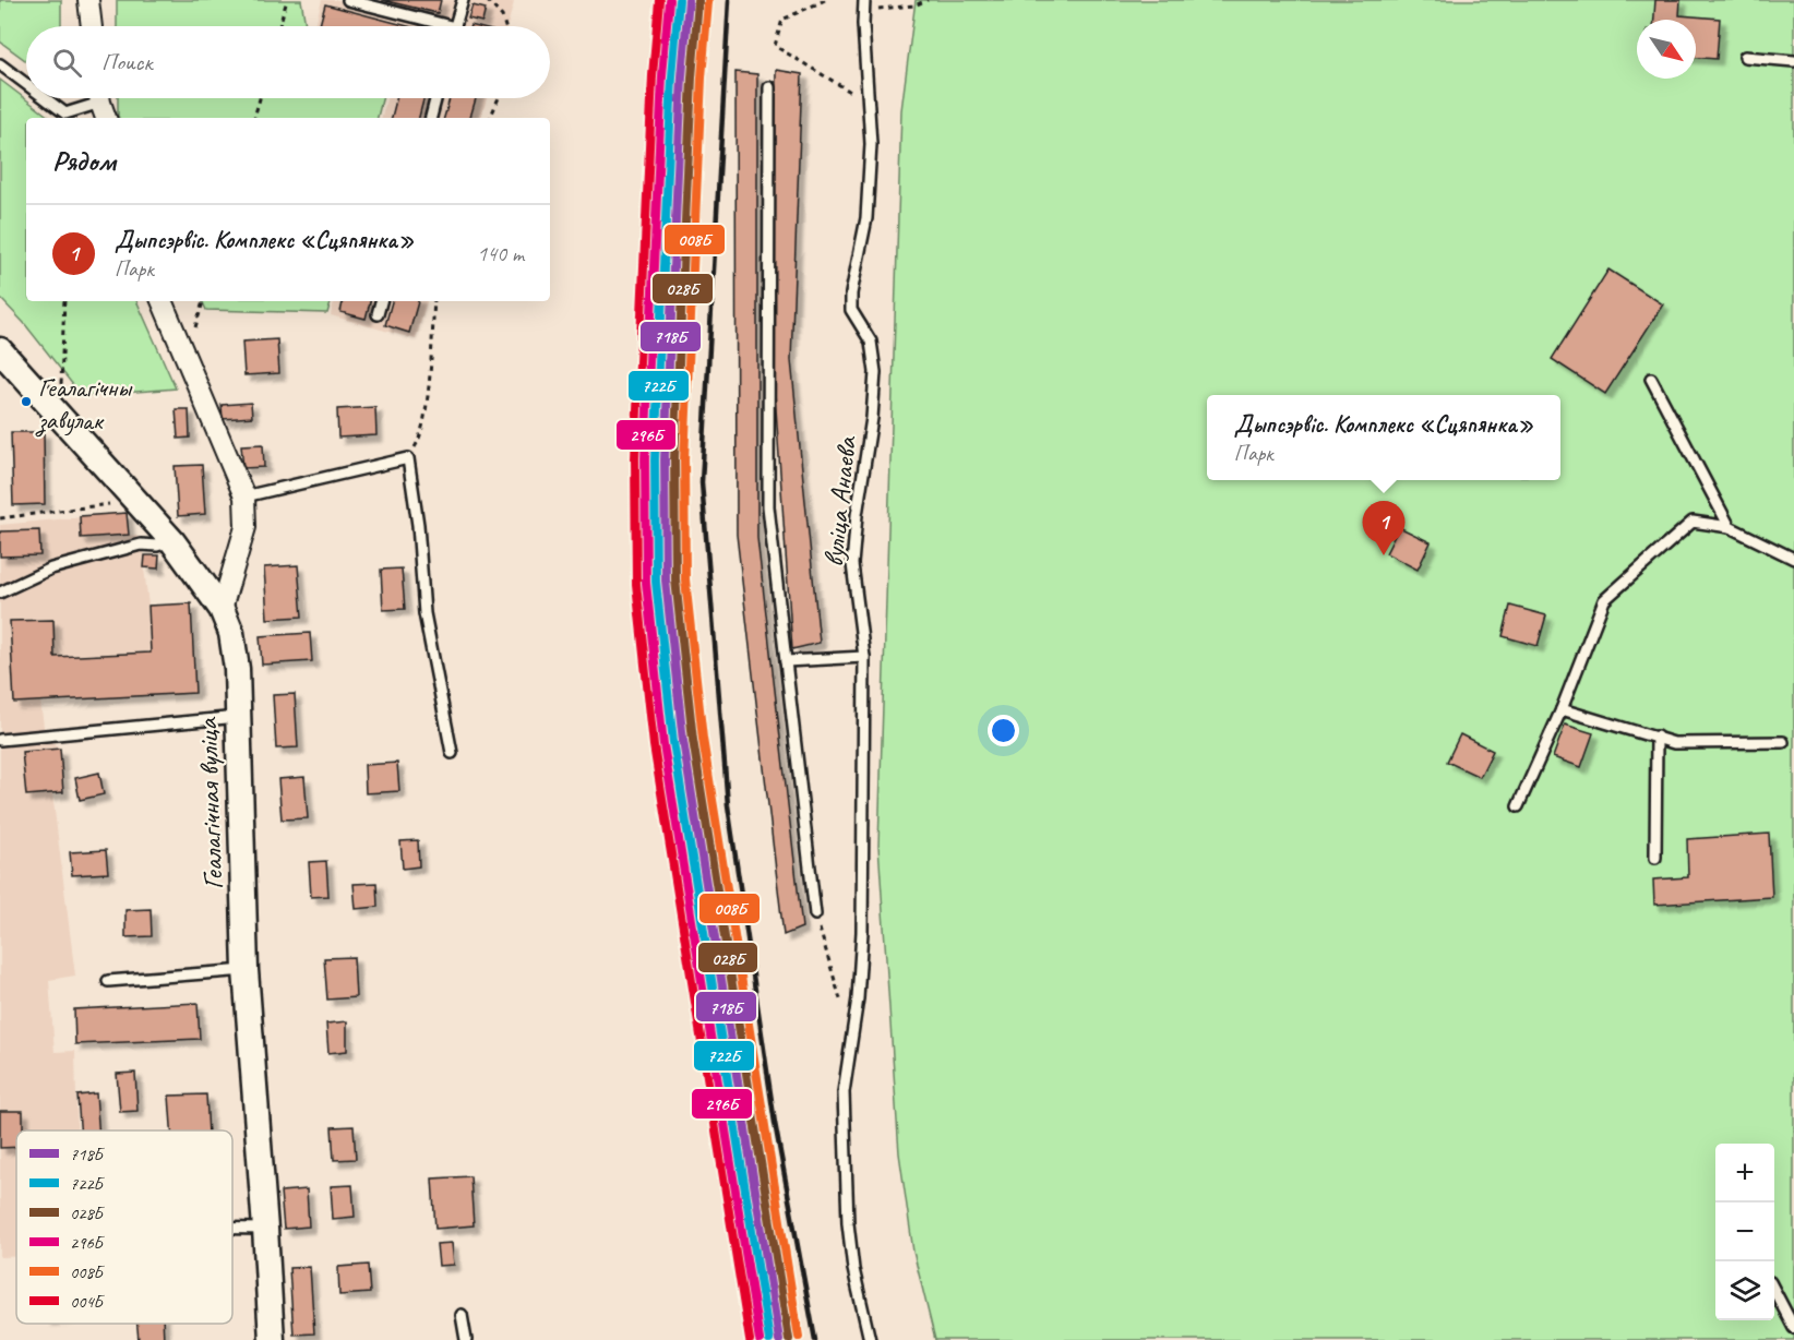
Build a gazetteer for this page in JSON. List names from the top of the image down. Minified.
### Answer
{"streets":{"street":["Геалагічная вуліца"],"lane":["вуліца Анаева"]},"places":["Геалагічны завулак"],"lines":["transit line 718Б","transit line 722Б","transit line 296Б","transit line 004Б","transit line 028Б","transit line 008Б"],"legend":["718Б","722Б","028Б","296Б","008Б","004Б"],"north":"bottom right","page":{"search":"Поиск","heading":"Рядом","list":[{"mark":"1","name":"Дыпсэрвіс. Комплекс «Сцяпянка»","note":"Парк","value":"140 m"}],"popup":["Дыпсэрвіс. Комплекс «Сцяпянка»","Парк"],"pins":"1","map_buttons":["+","−"]}}
